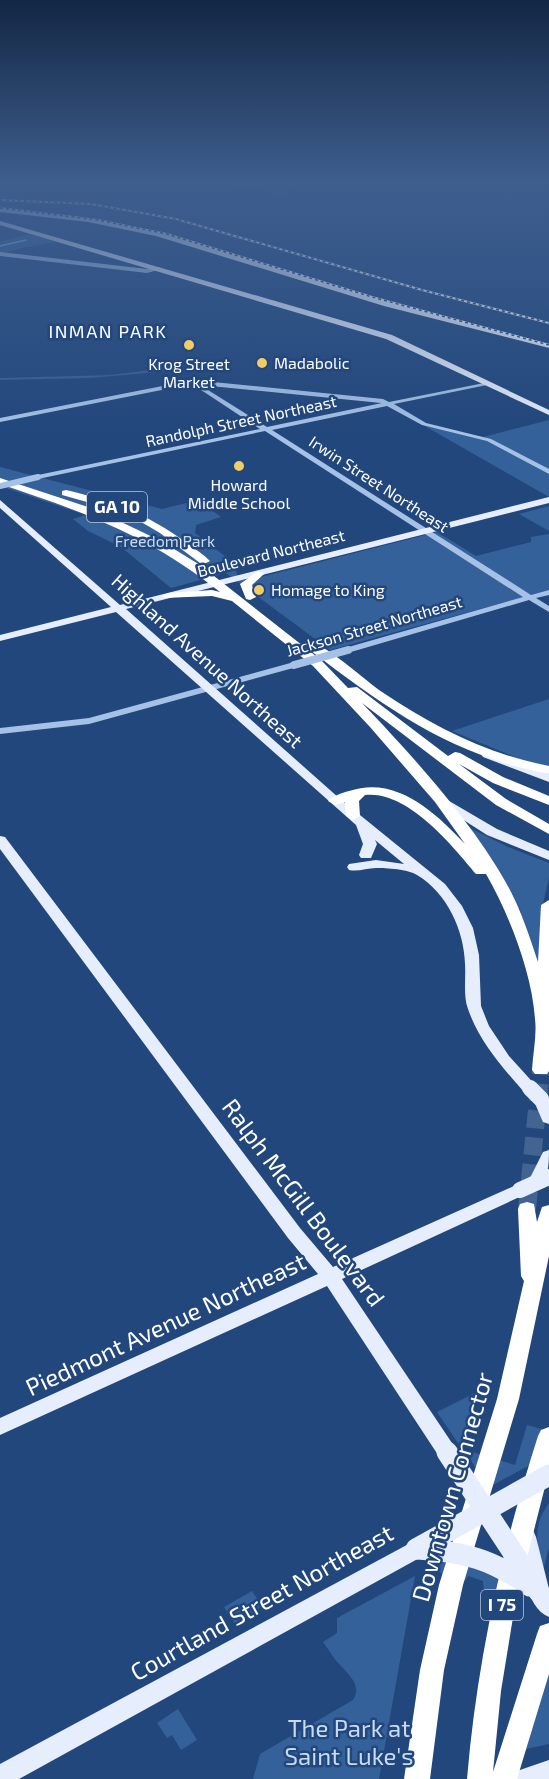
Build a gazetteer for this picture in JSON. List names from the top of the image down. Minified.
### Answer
{"streets":{"highway":["GA 10","Downtown Connector","I 75"],"main road":["Boulevard Northeast","Highland Avenue Northeast","Ralph McGill Boulevard","Piedmont Avenue Northeast","Courtland Street Northeast"],"street":["Randolph Street Northeast","Irwin Street Northeast","Jackson Street Northeast"]},"crossings":[["Randolph Street Northeast","Irwin Street Northeast"],["Irwin Street Northeast","Boulevard Northeast"],["Irwin Street Northeast","Jackson Street Northeast"],["GA 10","Boulevard Northeast"],["Boulevard Northeast","Highland Avenue Northeast"],["Jackson Street Northeast","Highland Avenue Northeast"],["Ralph McGill Boulevard","Piedmont Avenue Northeast"],["Ralph McGill Boulevard","Courtland Street Northeast"]],"districts":["INMAN PARK"],"parks":["Freedom Park","The Park at Saint Luke's"],"places":["Krog Street Market","Madabolic","Howard Middle School","Homage to King"]}
